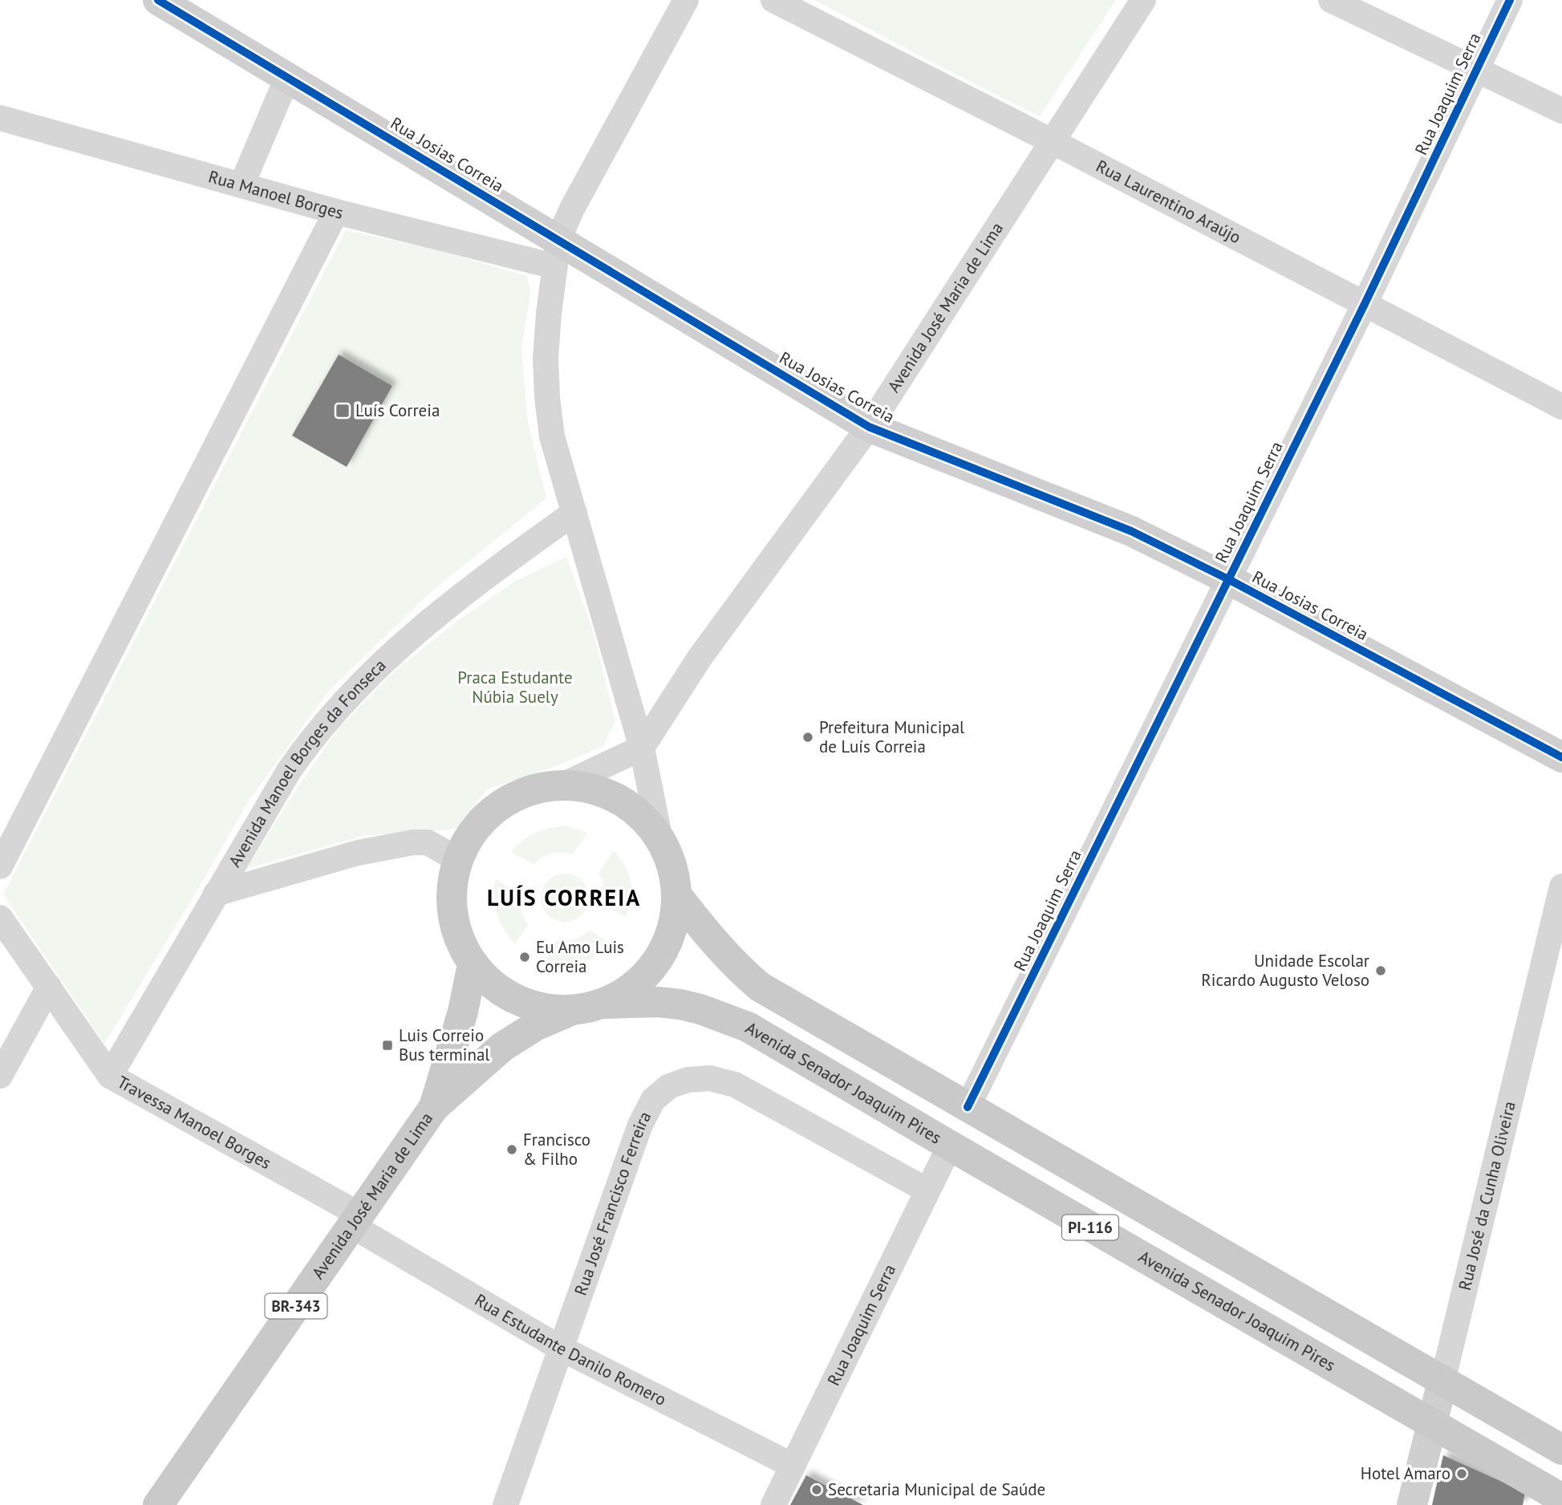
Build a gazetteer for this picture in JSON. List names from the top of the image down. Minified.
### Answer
{"streets":{"main road":["Avenida José Maria de Lima","Avenida Senador Joaquim Pires","PI-116","BR-343"],"street":["Rua Joaquim Serra","Rua Josias Correia","Rua Manoel Borges","Rua Laurentino Araújo","Avenida Manoel Borges da Fonseca","Travessa Manoel Borges","Rua José da Cunha Oliveira","Rua José Francisco Ferreira","Rua Estudante Danilo Romero"]},"crossings":[["Rua Joaquim Serra","Rua Josias Correia"],["Rua Joaquim Serra","Rua Laurentino Araújo"],["Rua Joaquim Serra","Avenida Senador Joaquim Pires"],["Rua Joaquim Serra","Rua José Francisco Ferreira"],["Rua Joaquim Serra","PI-116"],["Rua Joaquim Serra","Rua Estudante Danilo Romero"],["Rua Josias Correia","Rua Manoel Borges"],["Rua Josias Correia","Avenida José Maria de Lima"],["Rua Laurentino Araújo","Avenida José Maria de Lima"],["Avenida José Maria de Lima","Avenida Senador Joaquim Pires"],["Avenida José Maria de Lima","Travessa Manoel Borges"],["Avenida José Maria de Lima","PI-116"],["Avenida José Maria de Lima","Rua Estudante Danilo Romero"],["Avenida Manoel Borges da Fonseca","Travessa Manoel Borges"],["Avenida Senador Joaquim Pires","Rua José da Cunha Oliveira"],["Travessa Manoel Borges","Rua Estudante Danilo Romero"],["Rua José da Cunha Oliveira","PI-116"],["Rua José Francisco Ferreira","Rua Estudante Danilo Romero"]],"districts":["LUÍS CORREIA"],"parks":["Praca Estudante Núbia Suely"],"places":{"transit":["Luís Correia","Luis Correio Bus terminal"],"other":["Prefeitura Municipal de Luís Correia","Eu Amo Luis Correia","Unidade Escolar Ricardo Augusto Veloso","Francisco & Filho","Hotel Amaro","Secretaria Municipal de Saúde"]}}
